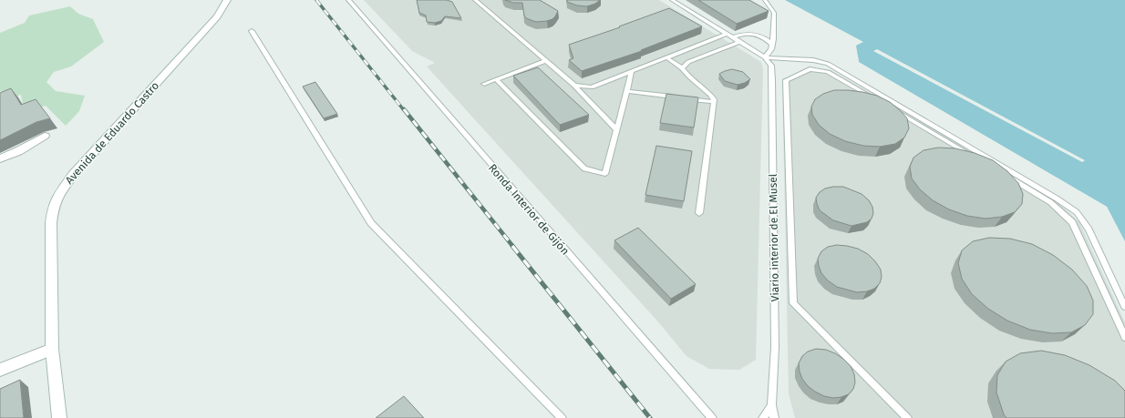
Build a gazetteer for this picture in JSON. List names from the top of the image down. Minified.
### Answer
{"streets":{"street":["Avenida de Eduardo Castro"],"lane":["Ronda Interior de Gijón","Viario interior de El Musel"]}}
